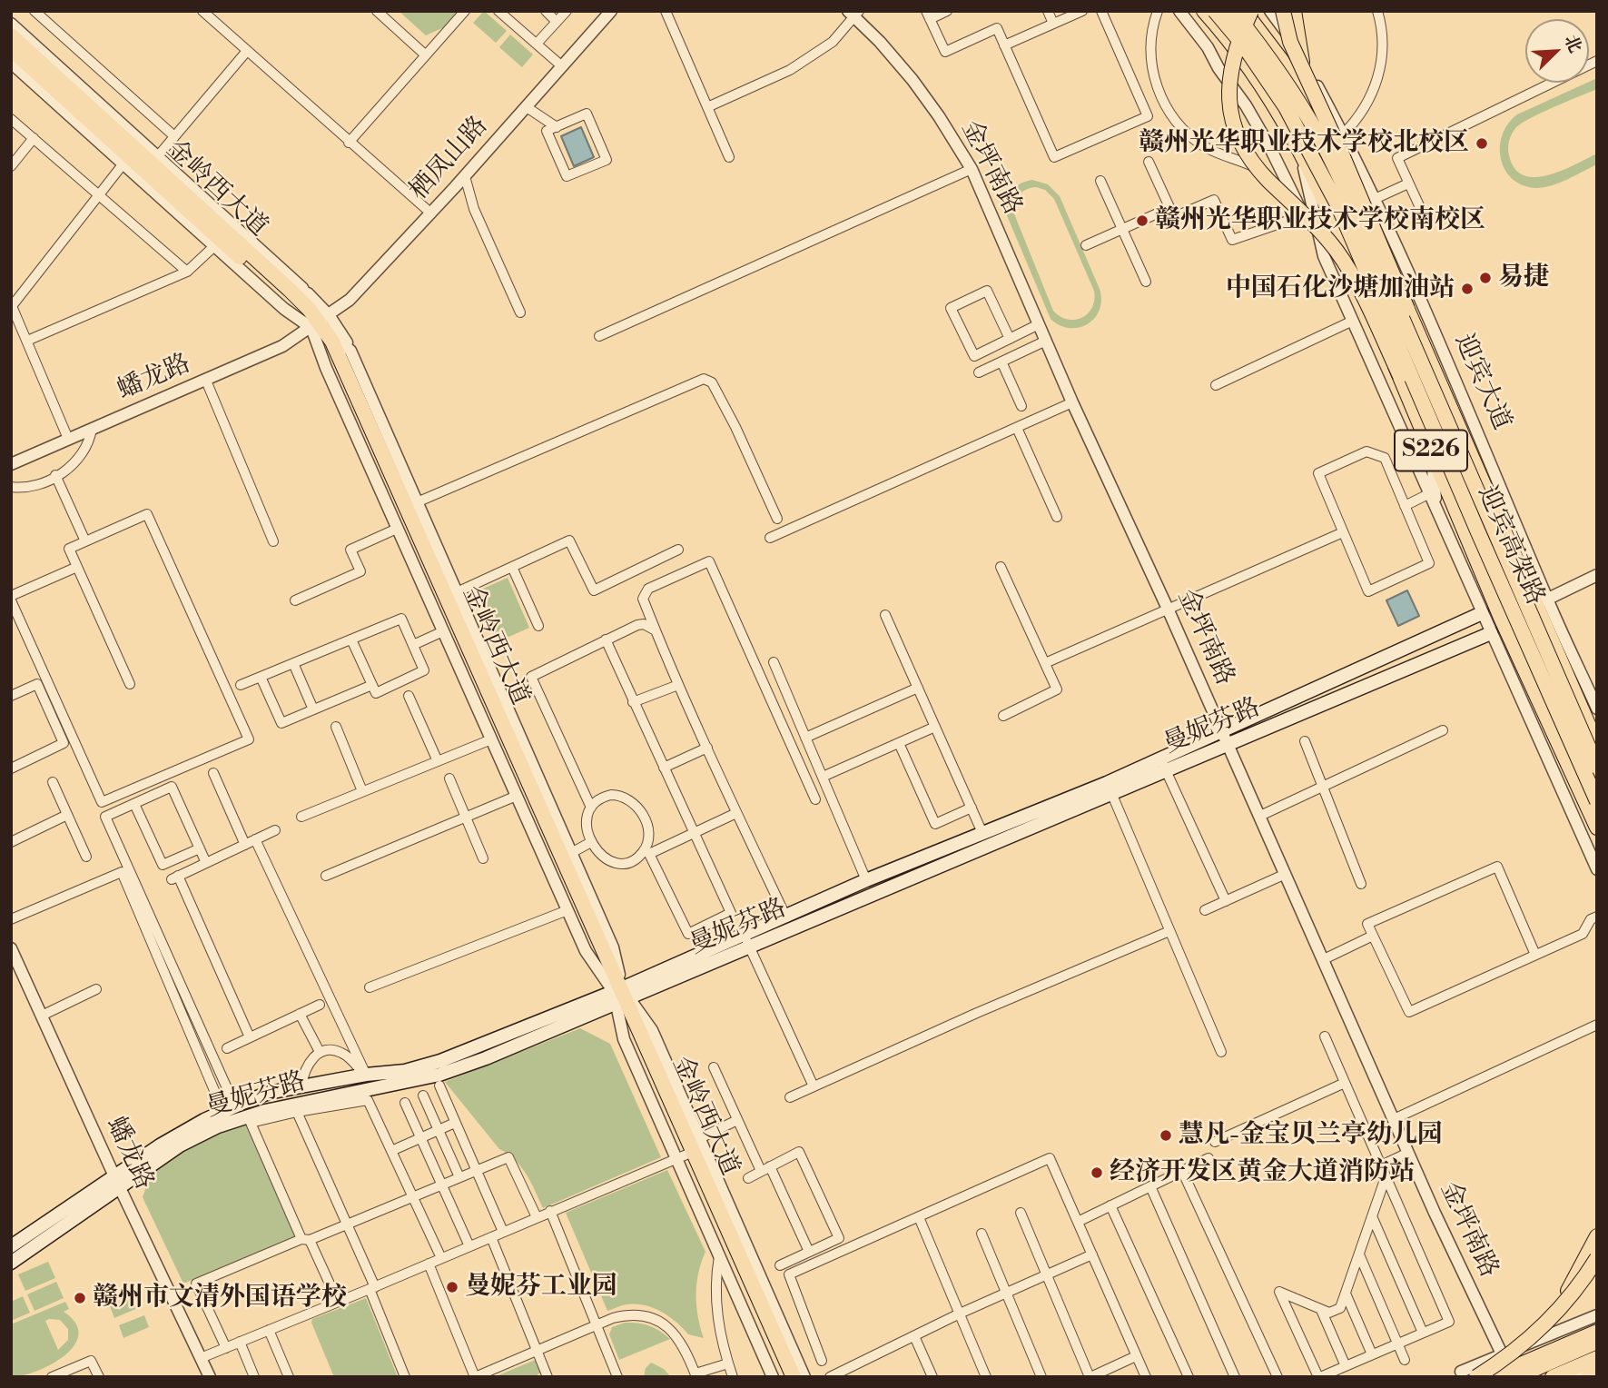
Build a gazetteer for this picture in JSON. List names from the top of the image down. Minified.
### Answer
{"streets":{"main road":["金岭西大道","迎宾大道","S226","迎宾高架路","曼妮芬路"],"street":["栖凤山路","金坪南路","蟠龙路"]},"crossings":[["栖凤山路","金岭西大道"],["栖凤山路","蟠龙路"],["金坪南路","曼妮芬路"],["金岭西大道","蟠龙路"],["金岭西大道","曼妮芬路"],["蟠龙路","曼妮芬路"],["迎宾大道","S226"],["S226","迎宾高架路"]],"places":["赣州光华职业技术学校北校区","赣州光华职业技术学校南校区","易捷","中国石化沙塘加油站","慧凡-金宝贝兰亭幼儿园","经济开发区黄金大道消防站","曼妮芬工业园","赣州市文清外国语学校"],"north":"top right"}
